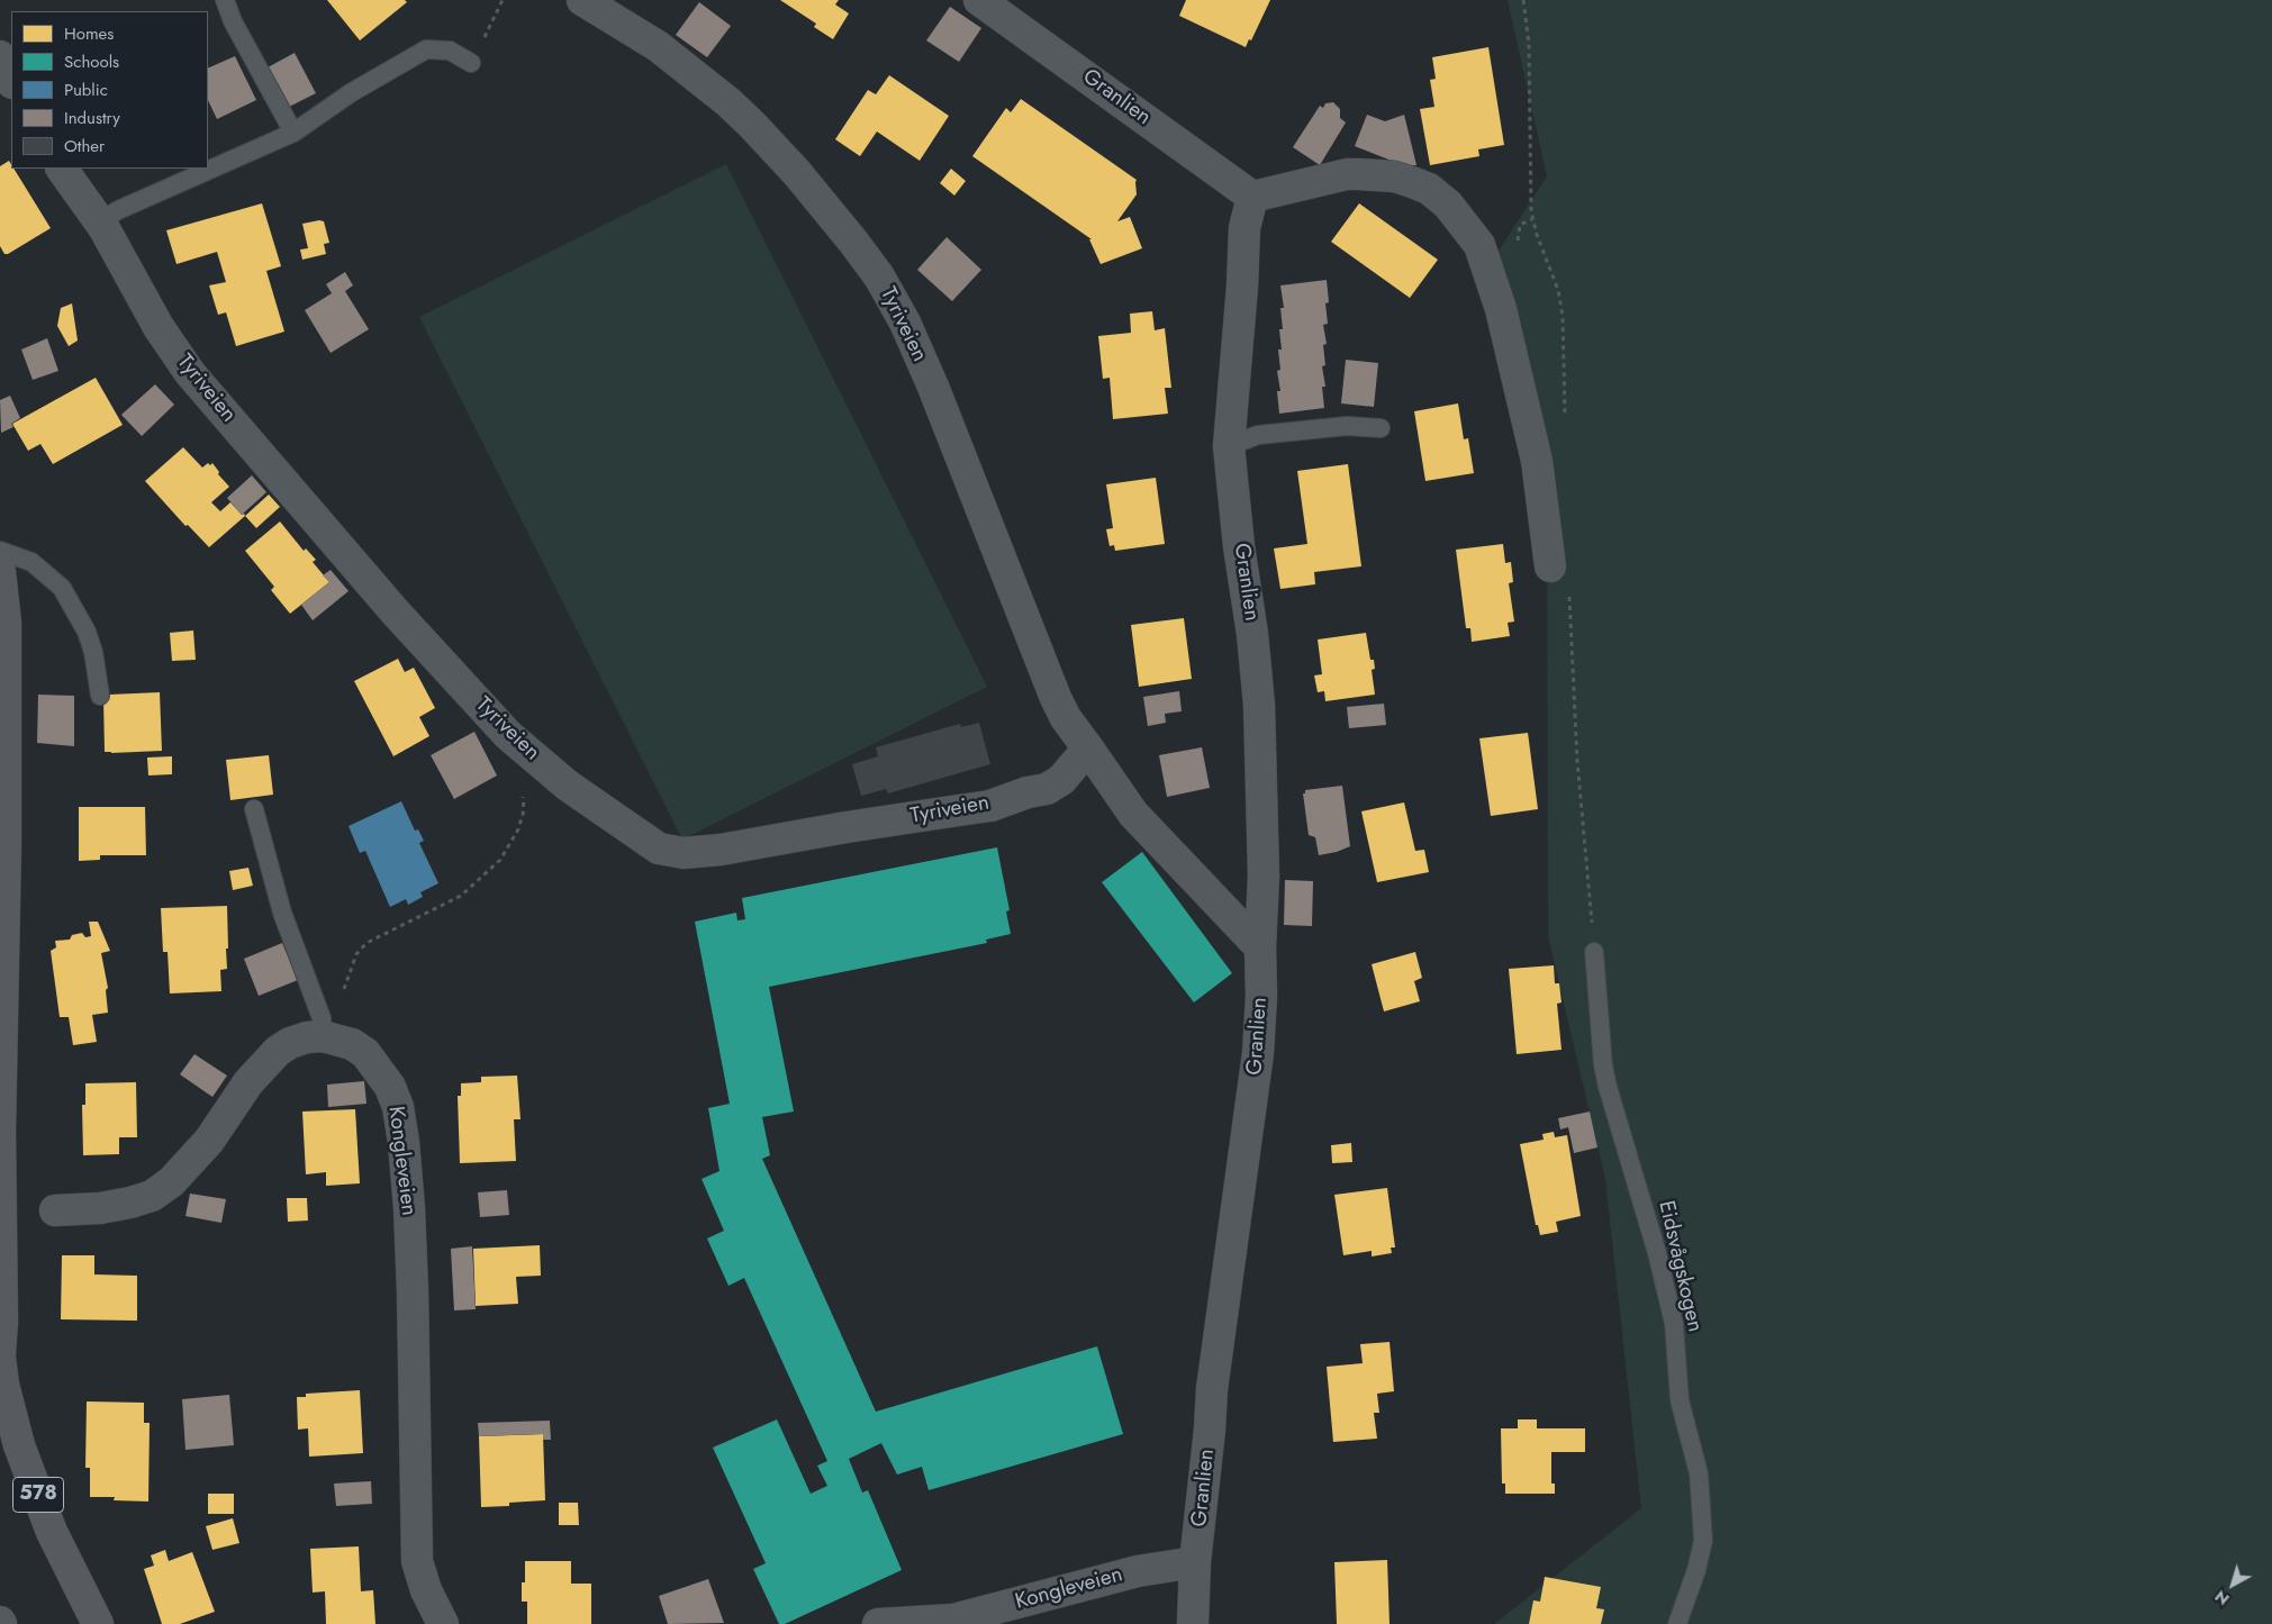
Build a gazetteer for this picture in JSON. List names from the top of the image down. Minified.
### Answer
{"streets":{"main road":["578"],"street":["Granlien","Tyriveien","Kongleveien"],"lane":["Eidsvågskogen"]},"crossings":[["Granlien","Tyriveien"],["Granlien","Kongleveien"]],"legend":["Homes","Schools","Public","Industry","Other"],"north":"bottom left"}
